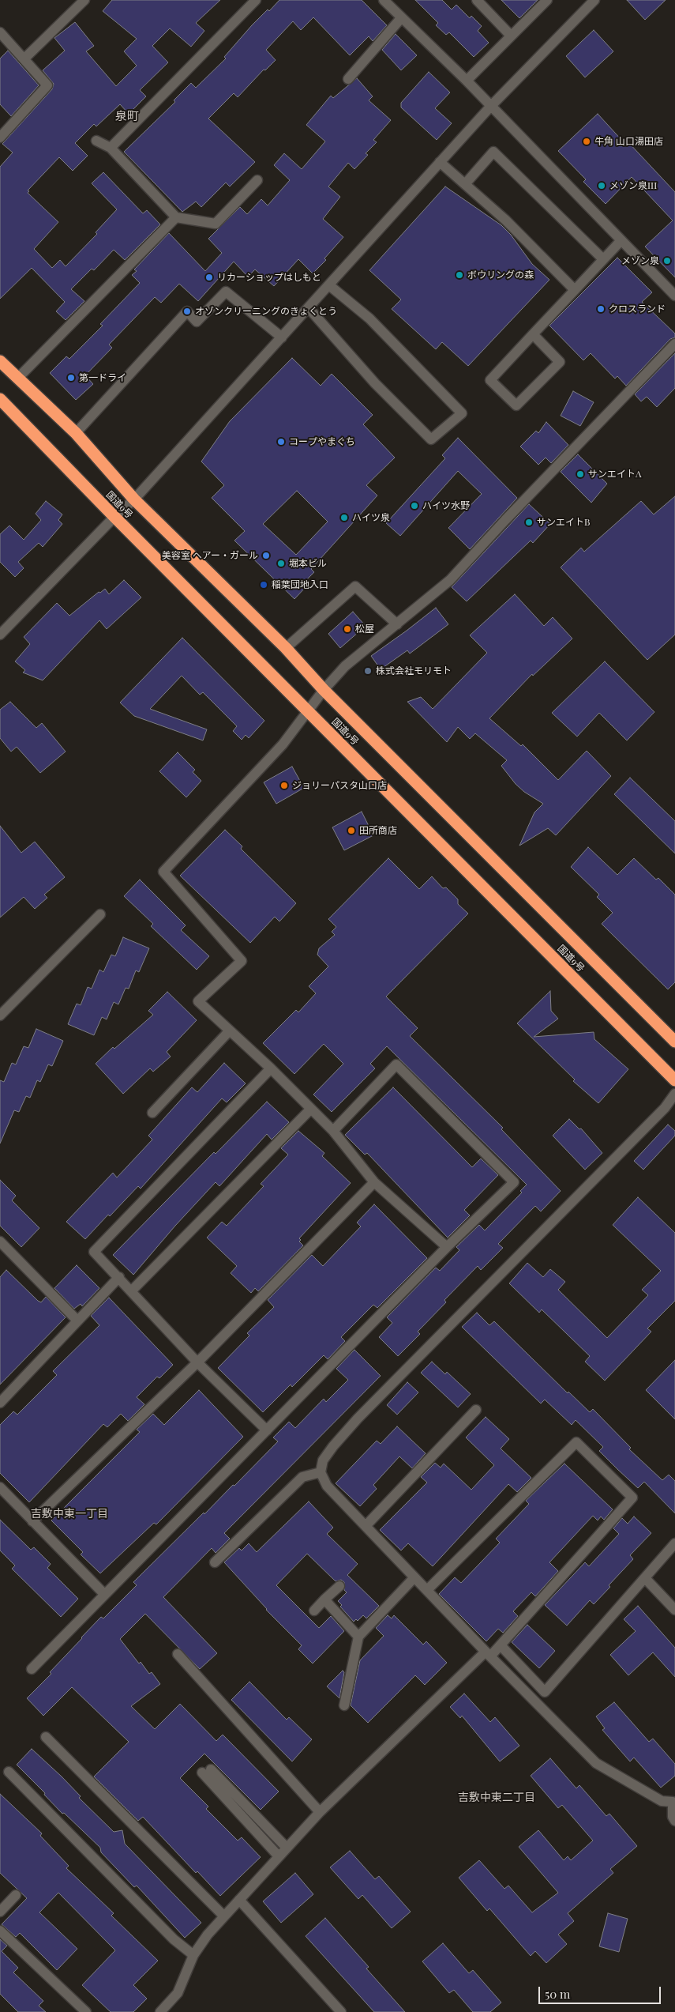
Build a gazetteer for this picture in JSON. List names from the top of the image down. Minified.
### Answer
{"streets":{"highway":["国道9号"]},"districts":["泉町","吉敷中東一丁目","吉敷中東二丁目"],"places":["牛角 山口湯田店","メゾン泉III","メゾン泉","ボウリングの森","リカーショップはしもと","クロスランド","オゾンクリーニングのきょくとう","第一ドライ","コープやまぐち","サンエイトA","ハイツ水野","ハイツ泉","サンエイトB","美容室 ヘアー・ガール","堀本ビル","稲葉団地入口","松屋","株式会社モリモト","ジョリーパスタ山口店","田所商店"],"scale_bar":"50 m"}
